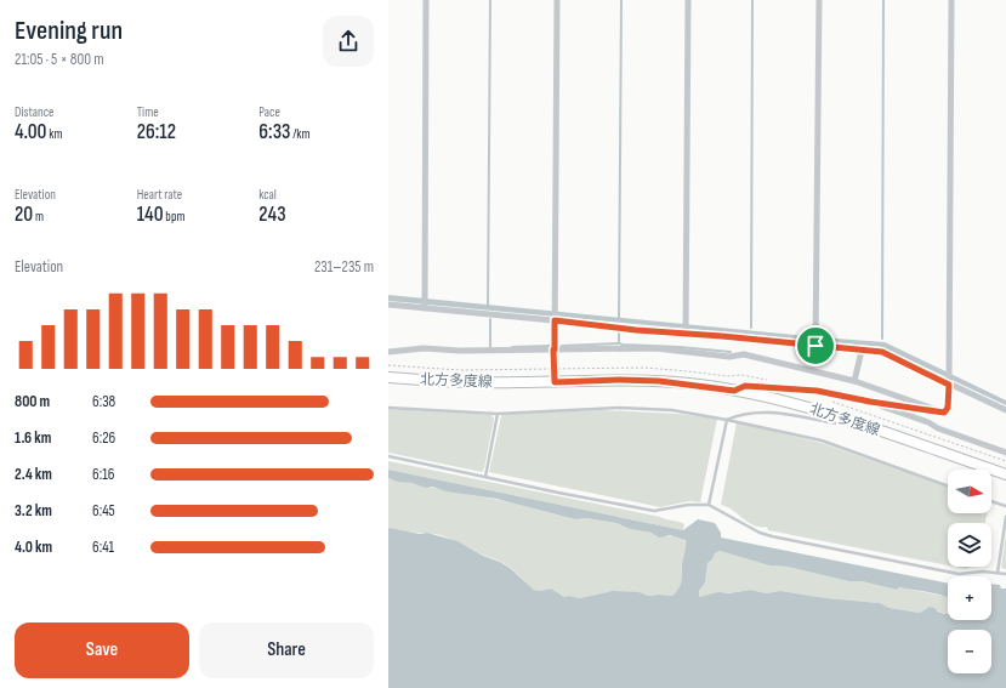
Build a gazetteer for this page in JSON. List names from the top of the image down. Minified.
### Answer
{"streets":{"main road":["北方多度線"]},"north":"right","page":{"heading":["Evening run","21:05 · 5 × 800 m"],"stats":[["Distance","4.00 km"],["Time","26:12"],["Pace","6:33 /km"],["Elevation","20 m"],["Heart rate","140 bpm"],["kcal","243"]],"chart":["Elevation","231–235 m"],"list":[{"name":"800 m","note":"6:38"},{"name":"1.6 km","note":"6:26"},{"name":"2.4 km","note":"6:16"},{"name":"3.2 km","note":"6:45"},{"name":"4.0 km","note":"6:41"}],"map_buttons":["+","−"],"buttons":["Save","Share"]}}
